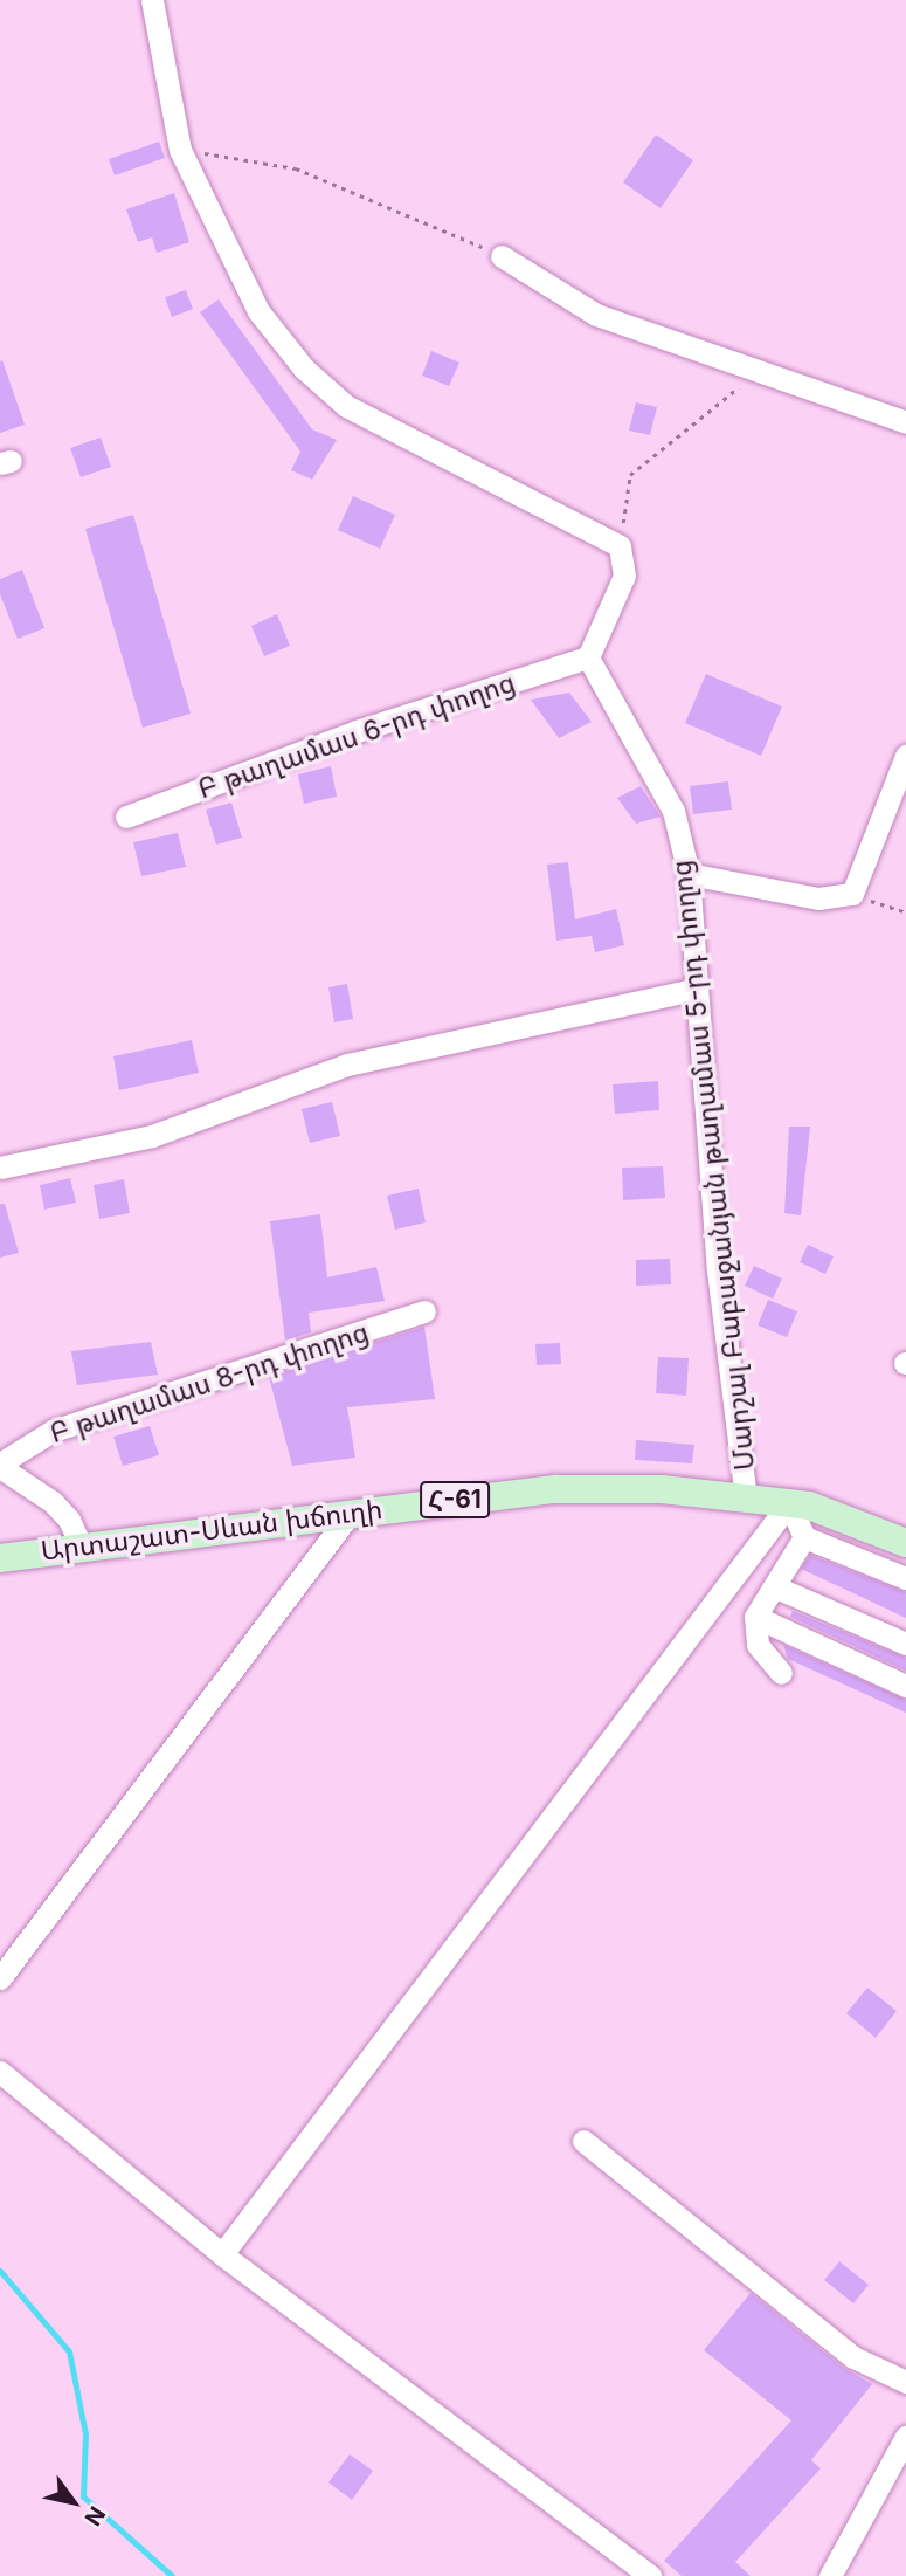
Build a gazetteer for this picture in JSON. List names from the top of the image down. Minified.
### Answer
{"streets":{"main road":["Հ-61","Արտաշատ-Սևան խճուղի"],"street":["Բ թաղամաս 6-րդ փողոց","Մարշալ Բաբաջանյան թաղամաս 5-րդ փողոց","Բ թաղամաս 8-րդ փողոց"]},"crossings":[["Բ թաղամաս 6-րդ փողոց","Մարշալ Բաբաջանյան թաղամաս 5-րդ փողոց"],["Մարշալ Բաբաջանյան թաղամաս 5-րդ փողոց","Արտաշատ-Սևան խճուղի"]],"north":"bottom right"}
